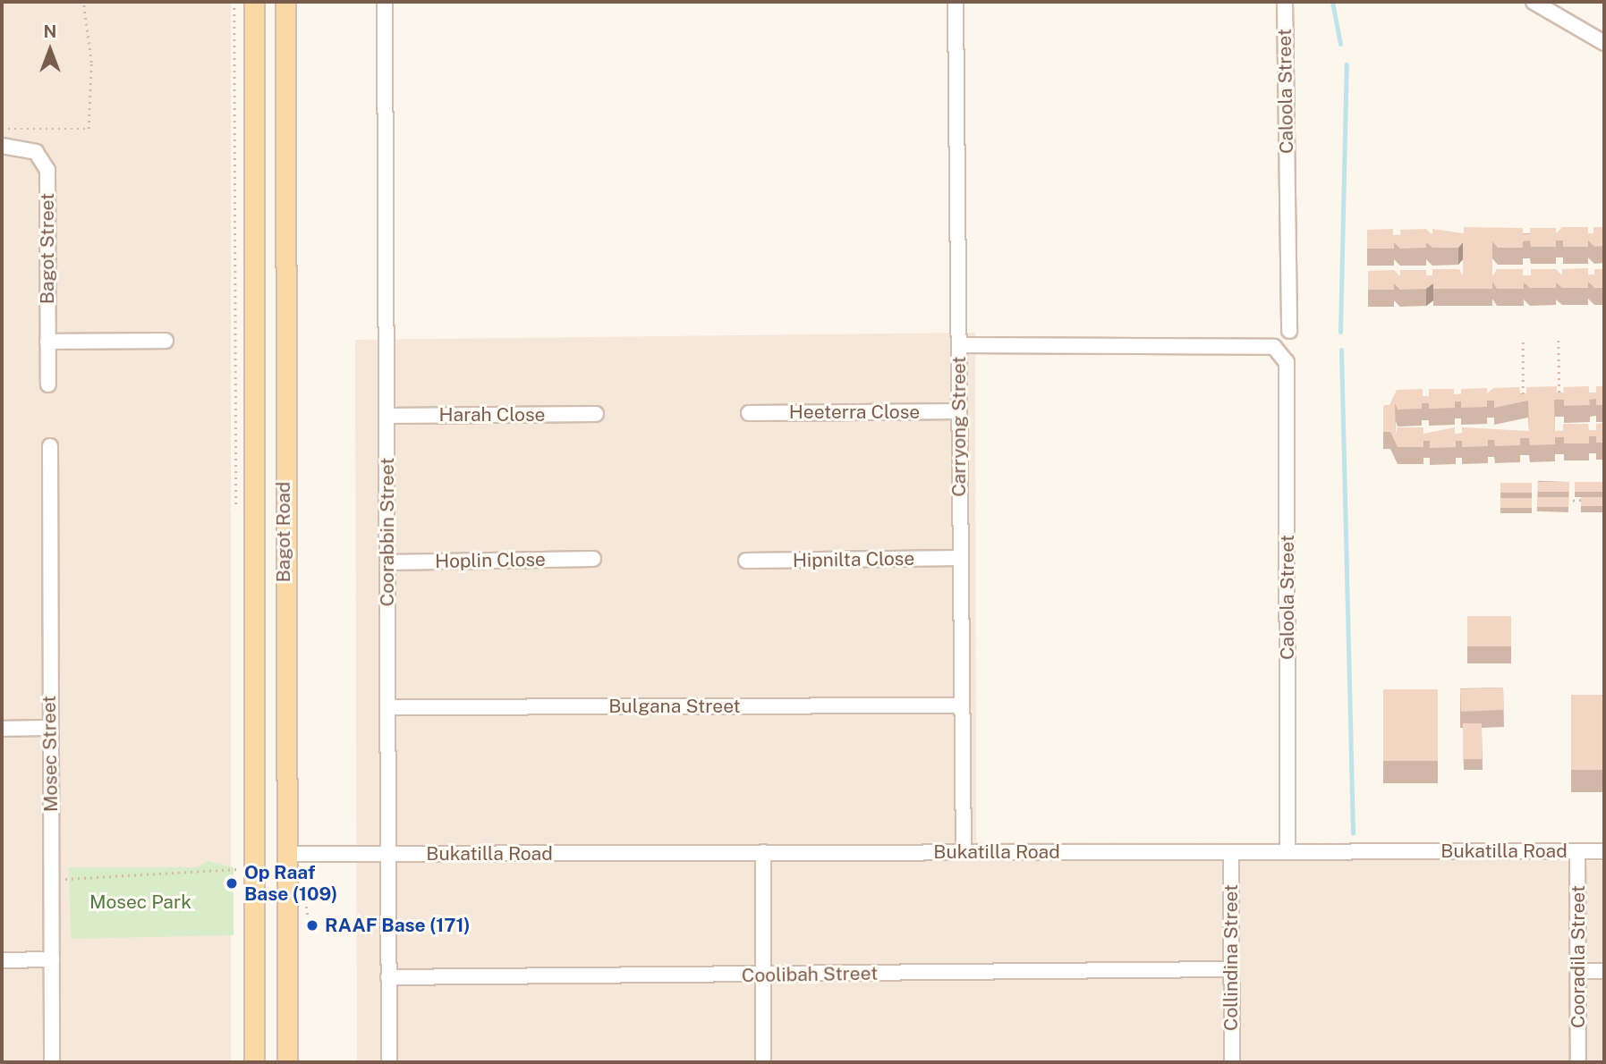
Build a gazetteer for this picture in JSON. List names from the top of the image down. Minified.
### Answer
{"streets":{"main road":["Bagot Road"],"street":["Caloola Street","Bagot Street","Heeterra Close","Harah Close","Carryong Street","Coorabbin Street","Hipnilta Close","Hoplin Close","Bulgana Street","Mosec Street","Bukatilla Road","Cooradila Street","Collindina Street","Coolibah Street"]},"crossings":[["Caloola Street","Carryong Street"],["Caloola Street","Bukatilla Road"],["Heeterra Close","Carryong Street"],["Harah Close","Coorabbin Street"],["Carryong Street","Hipnilta Close"],["Carryong Street","Bulgana Street"],["Carryong Street","Bukatilla Road"],["Bagot Road","Bukatilla Road"],["Coorabbin Street","Hoplin Close"],["Coorabbin Street","Bulgana Street"],["Coorabbin Street","Bukatilla Road"],["Coorabbin Street","Coolibah Street"],["Bukatilla Road","Cooradila Street"],["Bukatilla Road","Collindina Street"],["Collindina Street","Coolibah Street"]],"parks":["Mosec Park"],"places":["Op Raaf Base (109)","RAAF Base (171)"],"north":"top"}
